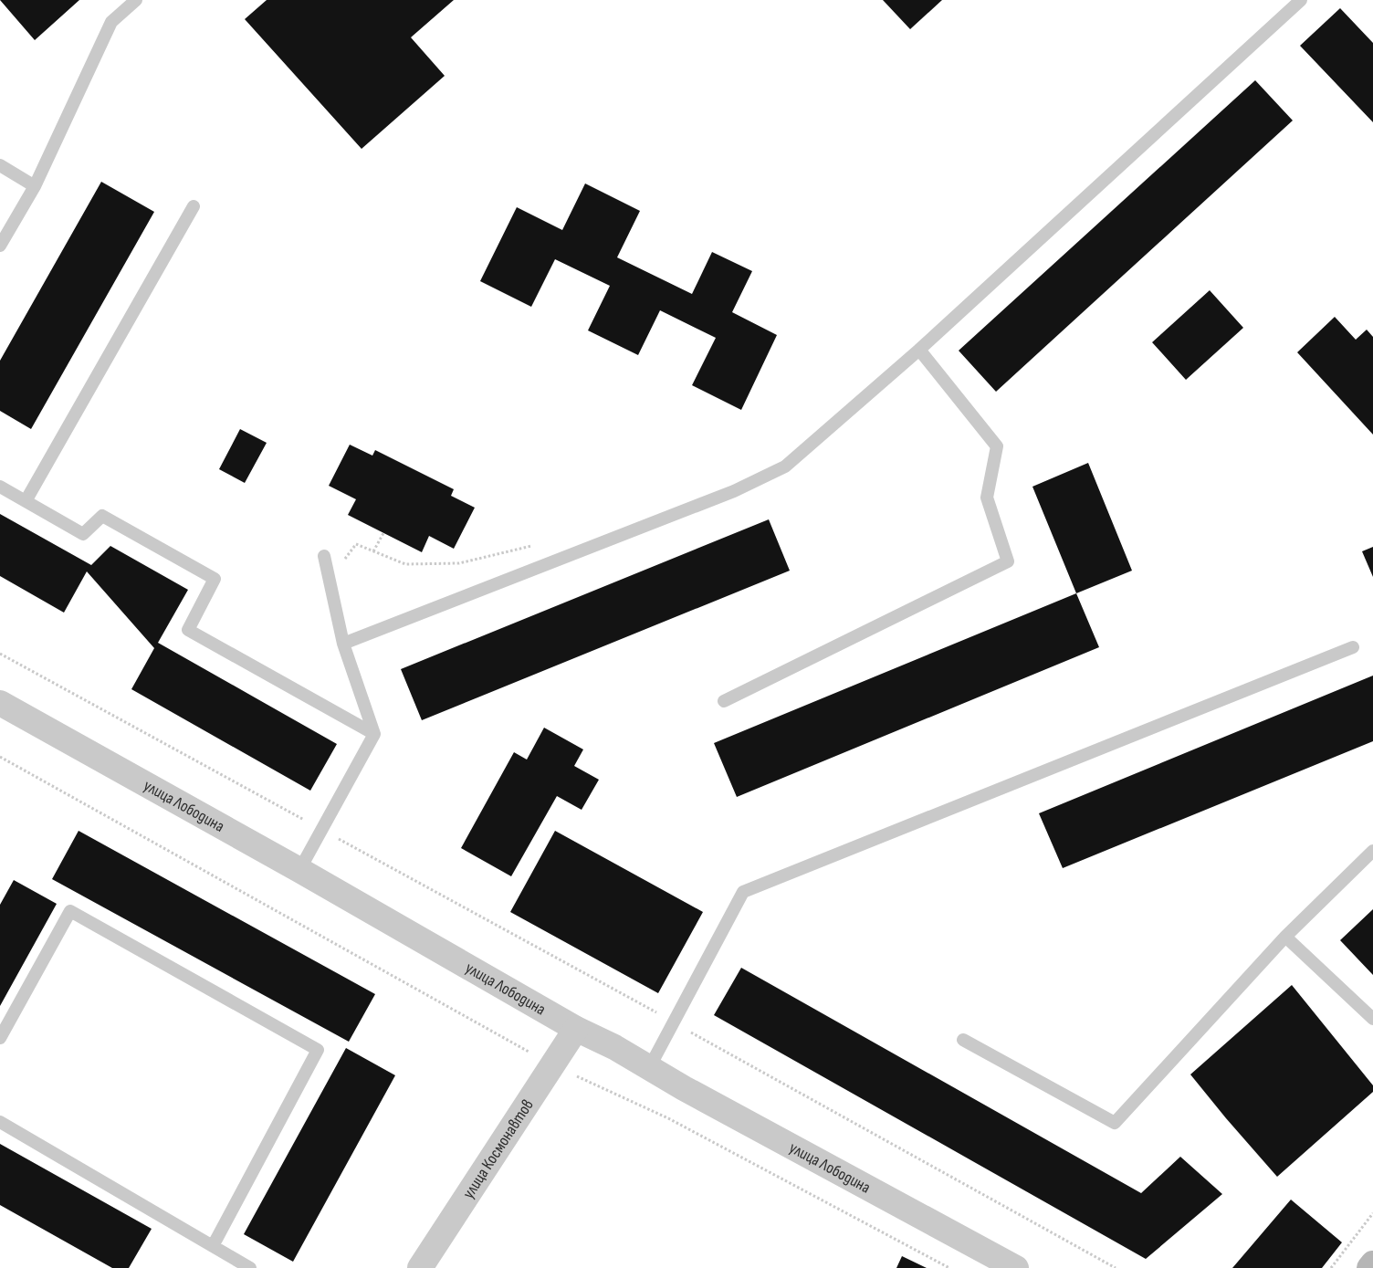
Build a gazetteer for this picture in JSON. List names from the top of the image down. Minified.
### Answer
{"streets":{"street":["улица Лободина","улица Космонавтов"]},"crossings":[["улица Лободина","улица Космонавтов"]]}
